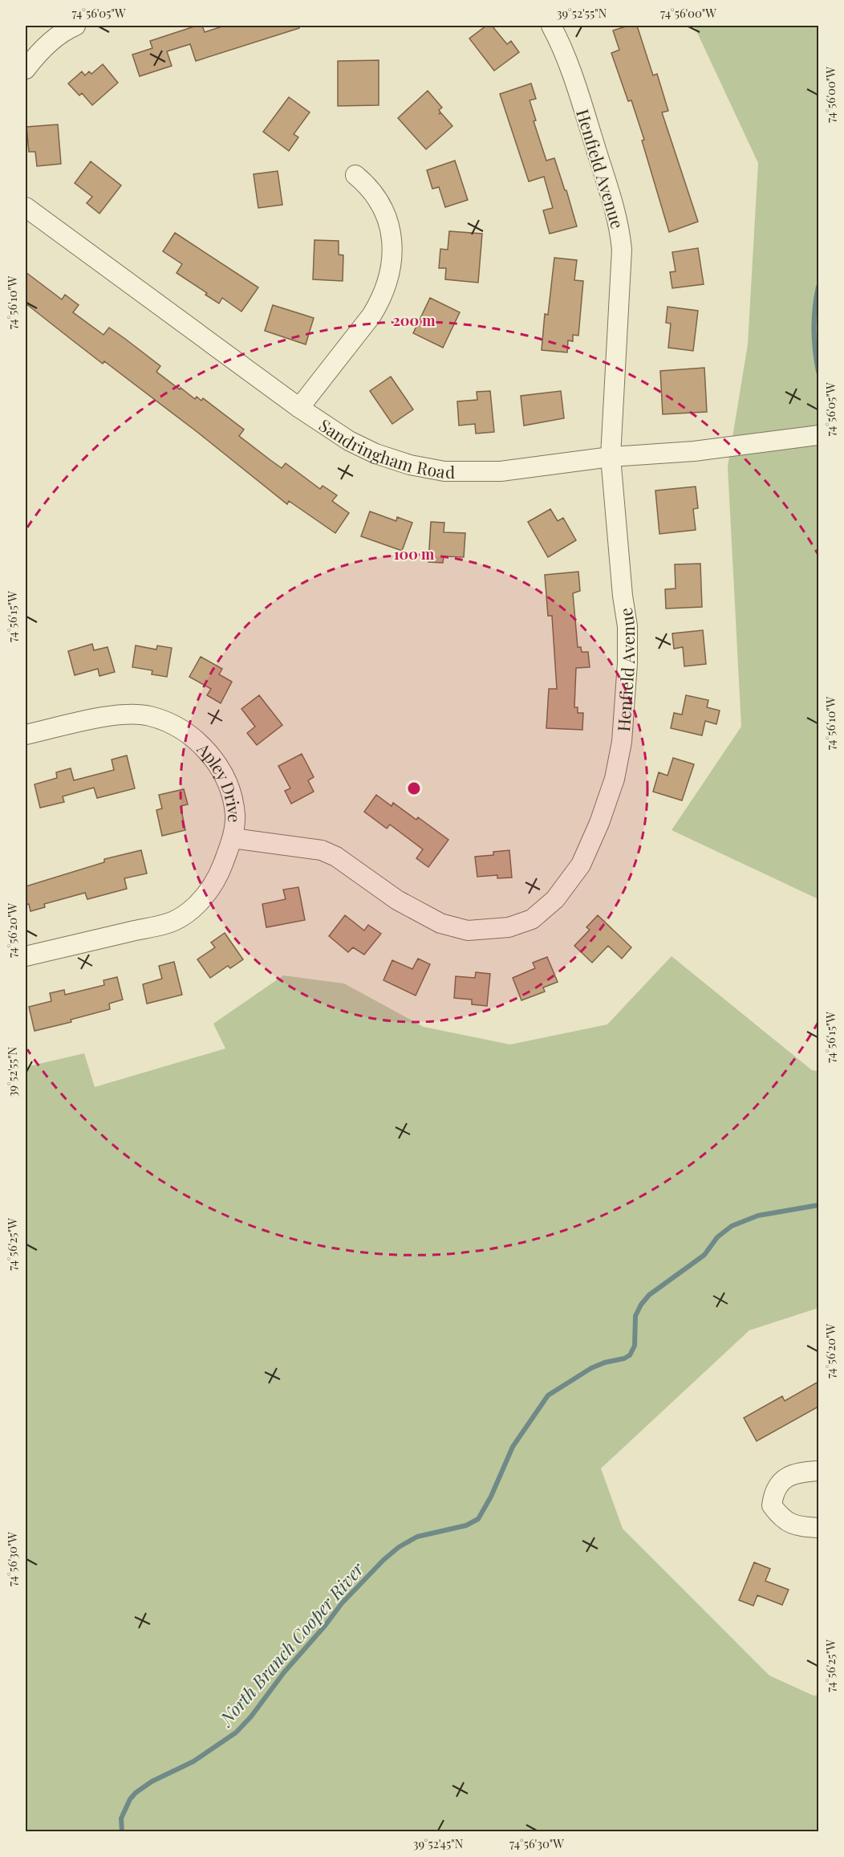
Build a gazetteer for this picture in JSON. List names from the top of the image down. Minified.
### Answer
{"streets":{"street":["Henfield Avenue","Sandringham Road","Apley Drive"]},"crossings":[["Henfield Avenue","Sandringham Road"],["Henfield Avenue","Apley Drive"]],"water":["North Branch Cooper River"],"coordinates":["74°56'05\"W","39°52'55\"N","74°56'00\"W","74°56'10\"W","74°56'15\"W","74°56'20\"W","74°56'25\"W","74°56'30\"W","39°52'45\"N"],"rings":["200 m","100 m"]}
